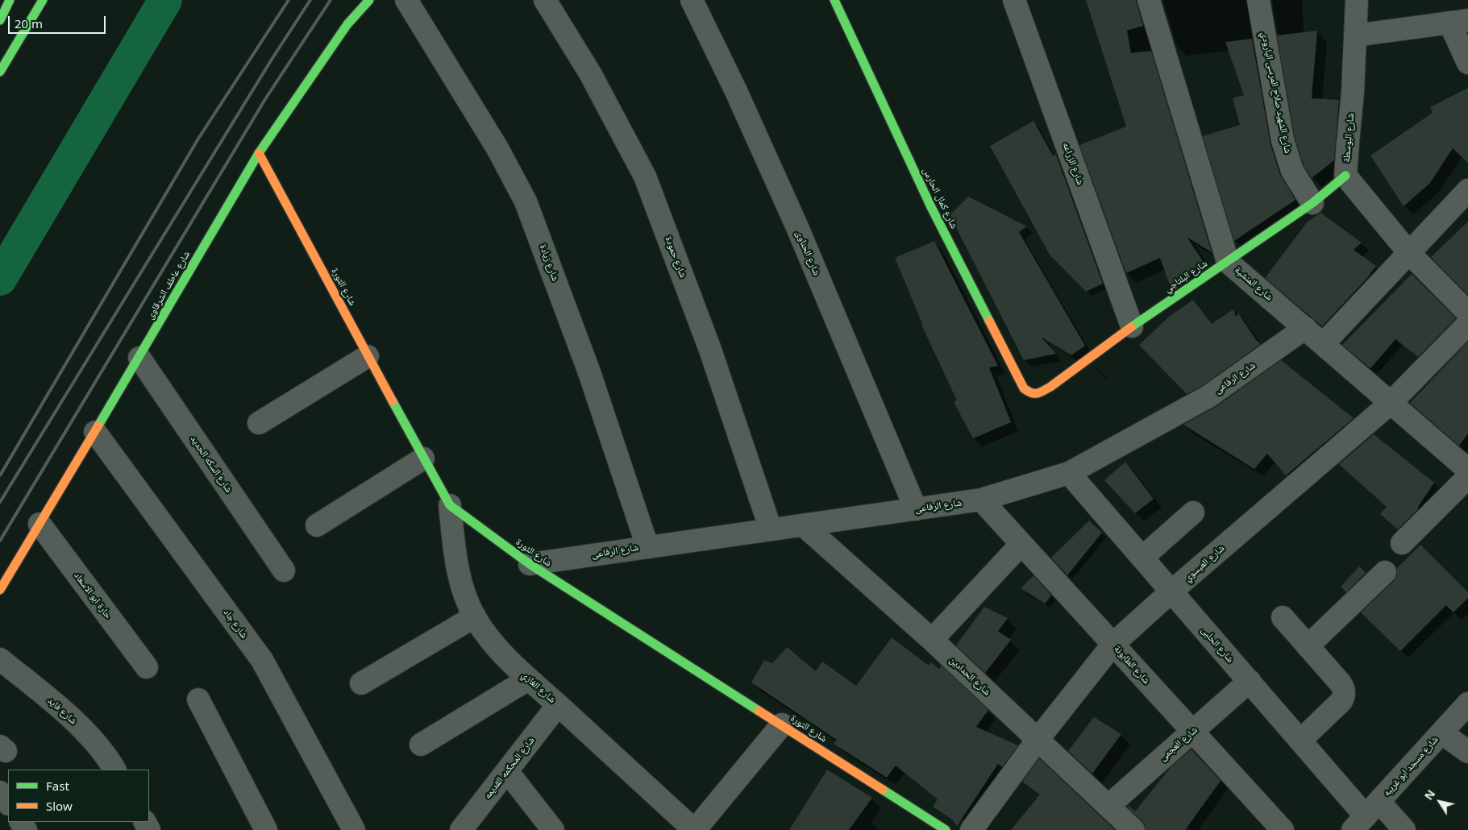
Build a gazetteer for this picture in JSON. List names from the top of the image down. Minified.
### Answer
{"streets":{"street":["شارع الشهيد صلاح المرسى البارودي","شارع البوسطة","شارع الزراعه","شارع كمال الحارس","شارع الحناوى","شارع حمودة","شارع زيادة","شارع البلتاجي","شارع المنشية","شارع عاطف الشرقاوى","شارع الثورة","شارع الرفاعى","شارع السكه الحديد","شارع العيسوي","حارة ابو الاسعاد","شارع جاد","شارع الحلبى","شارع الطابونة","شارع الحدادين","شارع الغازي","شارع فايد","شارع العجمى","شارع مسجد ابو غريبه","شارع المحكمه القديمه"]},"crossings":[["شارع الشهيد صلاح المرسى البارودي","شارع البلتاجي"],["شارع البوسطة","شارع البلتاجي"],["شارع الزراعه","شارع البلتاجي"],["شارع كمال الحارس","شارع البلتاجي"],["شارع الحناوى","شارع الرفاعى"],["شارع حمودة","شارع الرفاعى"],["شارع زيادة","شارع الرفاعى"],["شارع البلتاجي","شارع المنشية"],["شارع المنشية","شارع الرفاعى"],["شارع المنشية","شارع العيسوي"],["شارع عاطف الشرقاوى","شارع الثورة"],["شارع عاطف الشرقاوى","شارع السكه الحديد"],["شارع عاطف الشرقاوى","حارة ابو الاسعاد"],["شارع عاطف الشرقاوى","شارع جاد"],["شارع الثورة","شارع الرفاعى"],["شارع الثورة","شارع الغازي"],["شارع الرفاعى","شارع الحلبى"],["شارع الرفاعى","شارع الطابونة"],["شارع الرفاعى","شارع الحدادين"],["شارع العيسوي","شارع الحلبى"],["شارع العيسوي","شارع الطابونة"],["شارع العيسوي","شارع الحدادين"],["شارع الحلبى","شارع العجمى"],["شارع الحلبى","شارع مسجد ابو غريبه"],["شارع الطابونة","شارع العجمى"],["شارع الحدادين","شارع العجمى"],["شارع الغازي","شارع المحكمه القديمه"]],"legend":["Fast","Slow"],"scale_bar":"20 m","north":"top left"}
